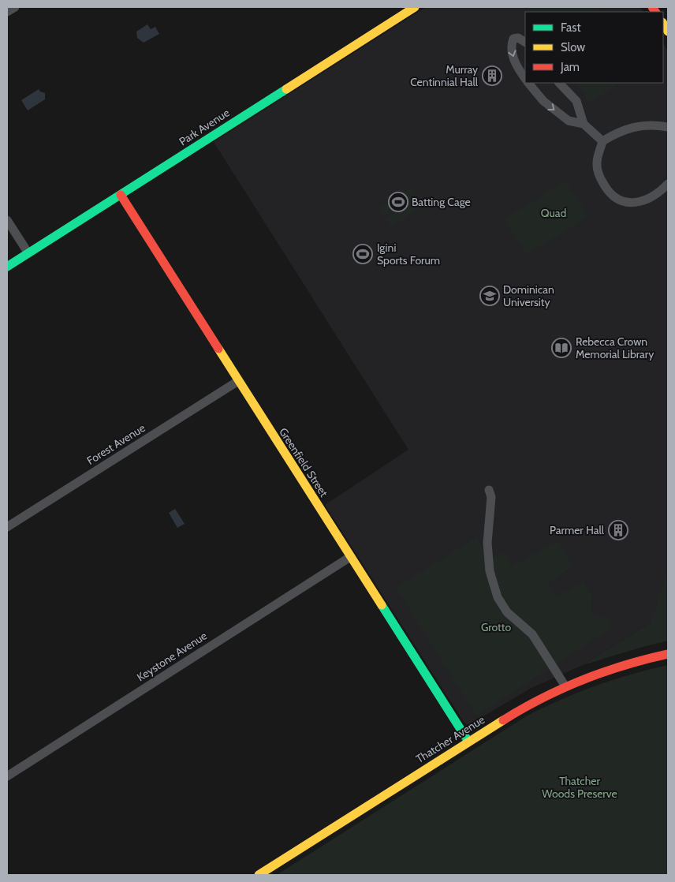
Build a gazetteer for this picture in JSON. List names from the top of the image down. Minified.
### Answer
{"streets":{"street":["Park Avenue","Forest Avenue","Greenfield Street","Keystone Avenue","Thatcher Avenue"]},"crossings":[["Park Avenue","Greenfield Street"],["Forest Avenue","Greenfield Street"],["Greenfield Street","Keystone Avenue"],["Greenfield Street","Thatcher Avenue"]],"parks":["Quad","Grotto","Thatcher Woods Preserve"],"places":{"building":["Murray Centinnial Hall","Parmer Hall"],"sports":["Batting Cage","Igini Sports Forum"],"school or university":["Dominican University"],"library":["Rebecca Crown Memorial Library"]},"legend":["Fast","Slow","Jam"]}
